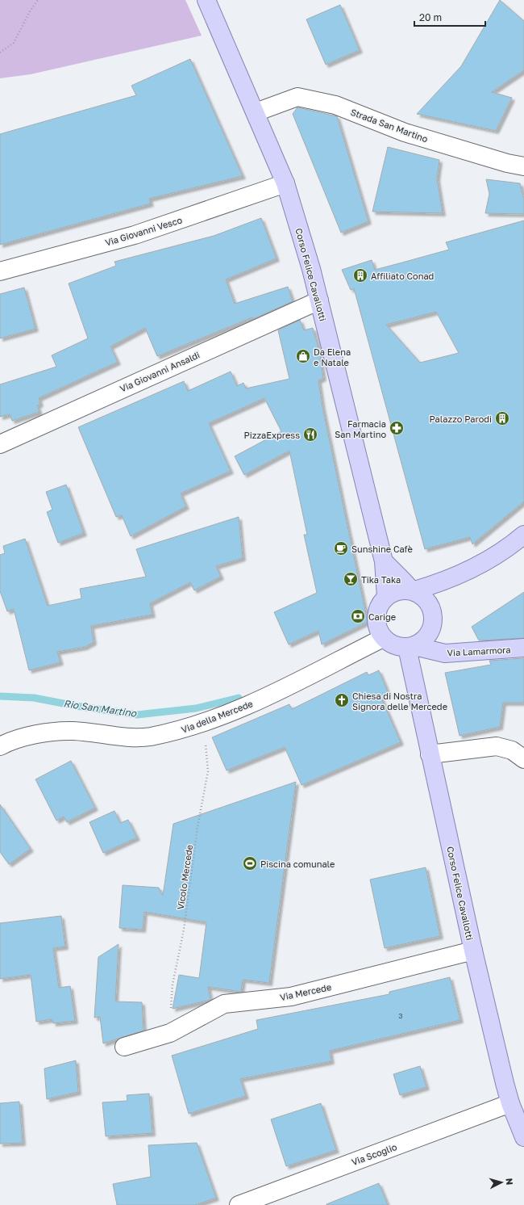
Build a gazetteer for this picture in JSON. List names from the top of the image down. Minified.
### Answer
{"streets":{"main road":["Corso Felice Cavallotti","Via Lamarmora"],"street":["Strada San Martino","Via Giovanni Vesco","Via Giovanni Ansaldi","Via della Mercede","Via Mercede","Via Scoglio"],"path":["Vicolo Mercede"]},"crossings":[["Strada San Martino","Corso Felice Cavallotti"],["Via Giovanni Vesco","Corso Felice Cavallotti"],["Corso Felice Cavallotti","Via Giovanni Ansaldi"],["Corso Felice Cavallotti","Via Lamarmora"],["Corso Felice Cavallotti","Via della Mercede"],["Corso Felice Cavallotti","Via Mercede"],["Corso Felice Cavallotti","Via Scoglio"],["Via Lamarmora","Via della Mercede"],["Via della Mercede","Vicolo Mercede"],["Vicolo Mercede","Via Mercede"]],"water":["Rio San Martino"],"places":{"building":["Affiliato Conad","Palazzo Parodi"],"shop":["Da Elena e Natale"],"pharmacy":["Farmacia San Martino"],"restaurant":["PizzaExpress"],"cafe":["Sunshine Cafè"],"bar":["Tika Taka"],"bank":["Carige"],"church":["Chiesa di Nostra Signora delle Mercede"],"sports":["Piscina comunale"]},"house_numbers":["3"],"scale_bar":"20 m","north":"right"}
